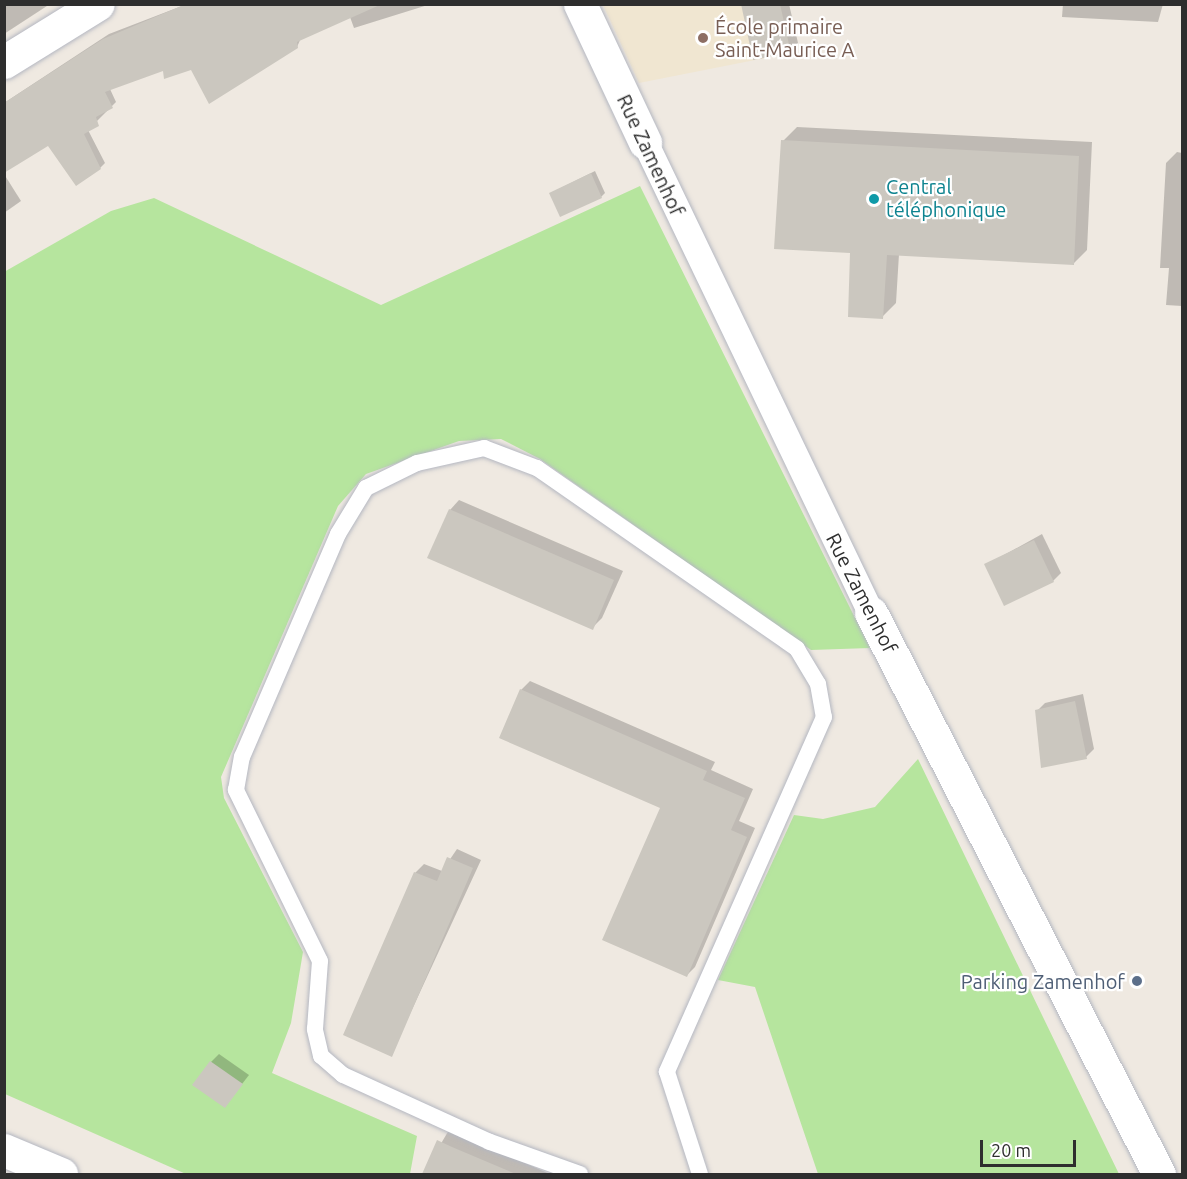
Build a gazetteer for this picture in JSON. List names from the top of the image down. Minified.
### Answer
{"streets":{"street":["Rue Zamenhof"]},"places":["École primaire Saint-Maurice A","Central téléphonique","Parking Zamenhof"],"scale_bar":"20 m"}
